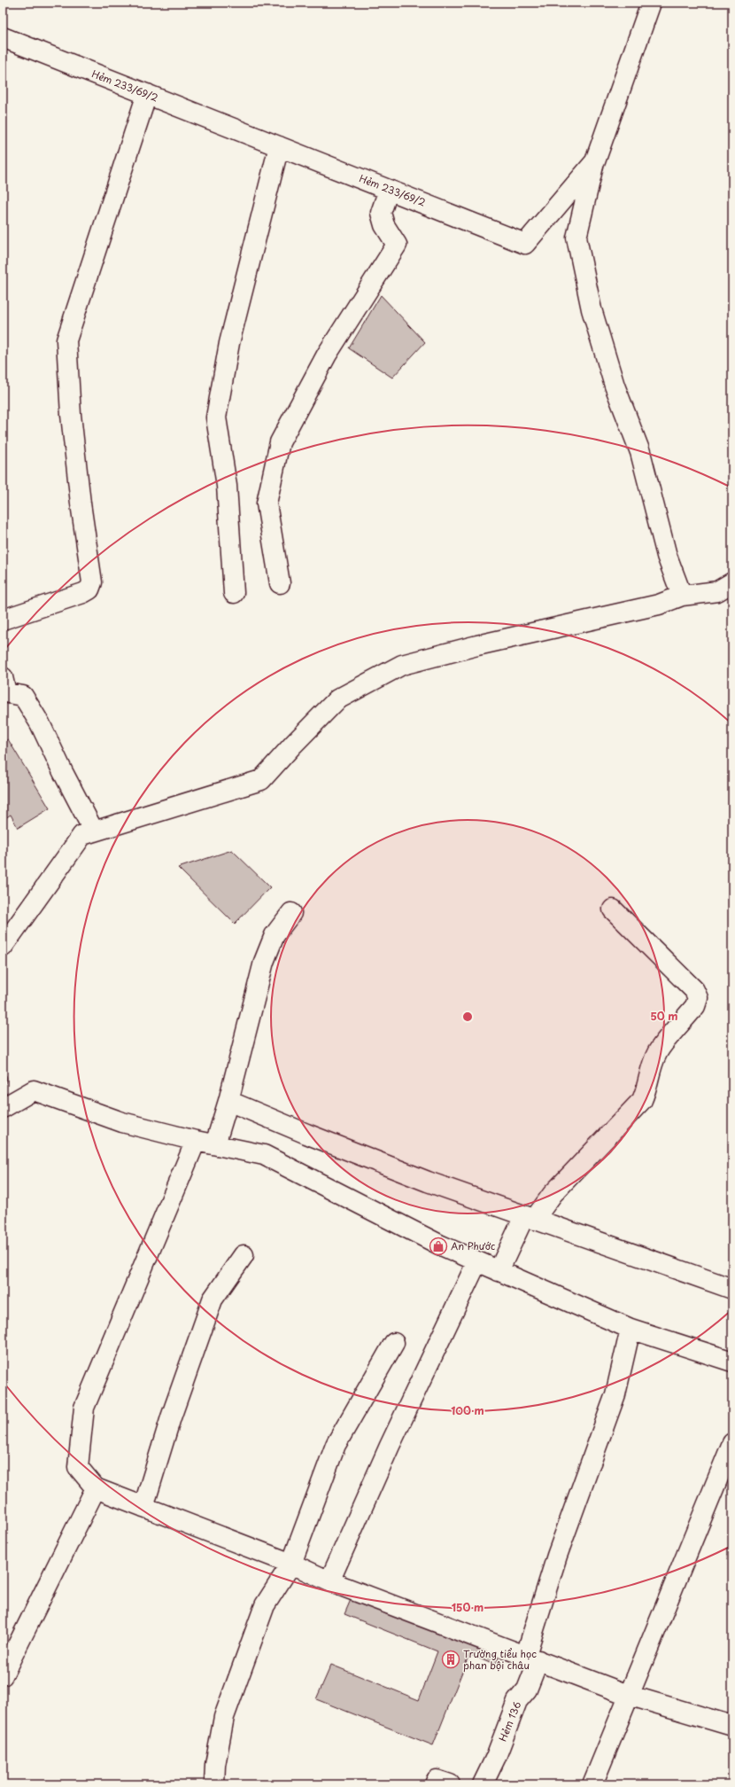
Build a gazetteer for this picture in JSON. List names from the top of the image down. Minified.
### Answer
{"streets":{"street":["Hẻm 233/69/2","Hẻm 136"]},"places":{"shop":["An Phước"],"building":["Trường tiểu học phan bội châu"]},"rings":["50 m","100 m","150 m"]}
